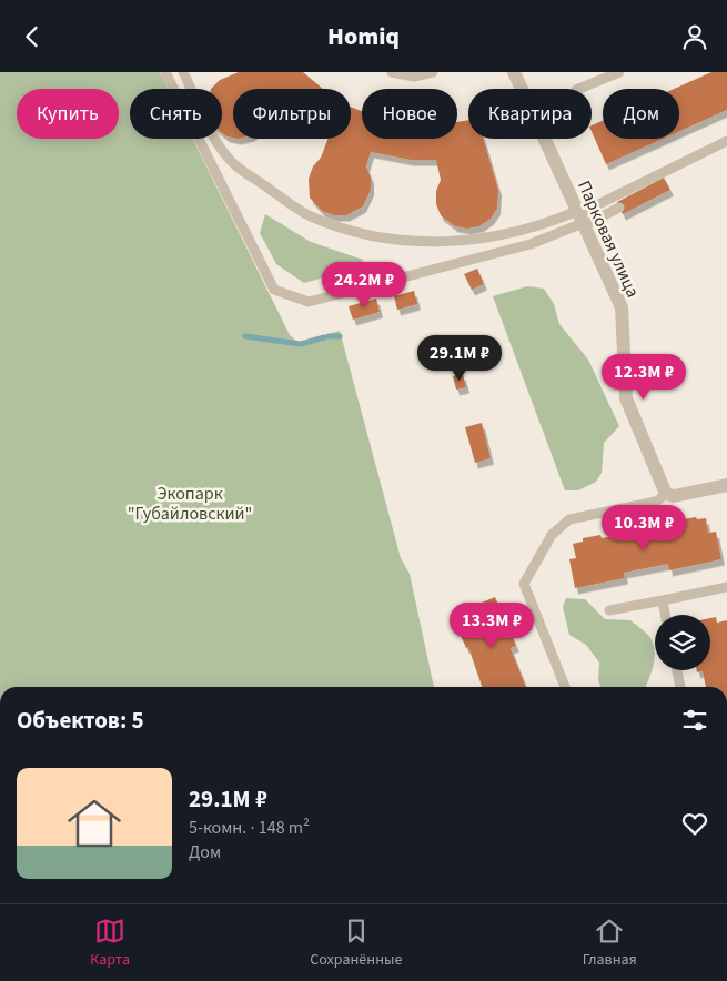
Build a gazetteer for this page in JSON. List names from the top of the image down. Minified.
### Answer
{"streets":{"street":["Парковая улица"]},"parks":["Экопарк \"Губайловский\""],"page":{"header":"Homiq","chip":["Купить","Снять","Фильтры","Новое","Квартира","Дом"],"price":["24.2M ₽","29.1M ₽","12.3M ₽","10.3M ₽","13.3M ₽"],"heading":"Объектов: 5","list":[{"name":"29.1M ₽","note":"5-комн. · 148 m² · Дом"}],"tabs":["Карта","Сохранённые","Главная"]}}
